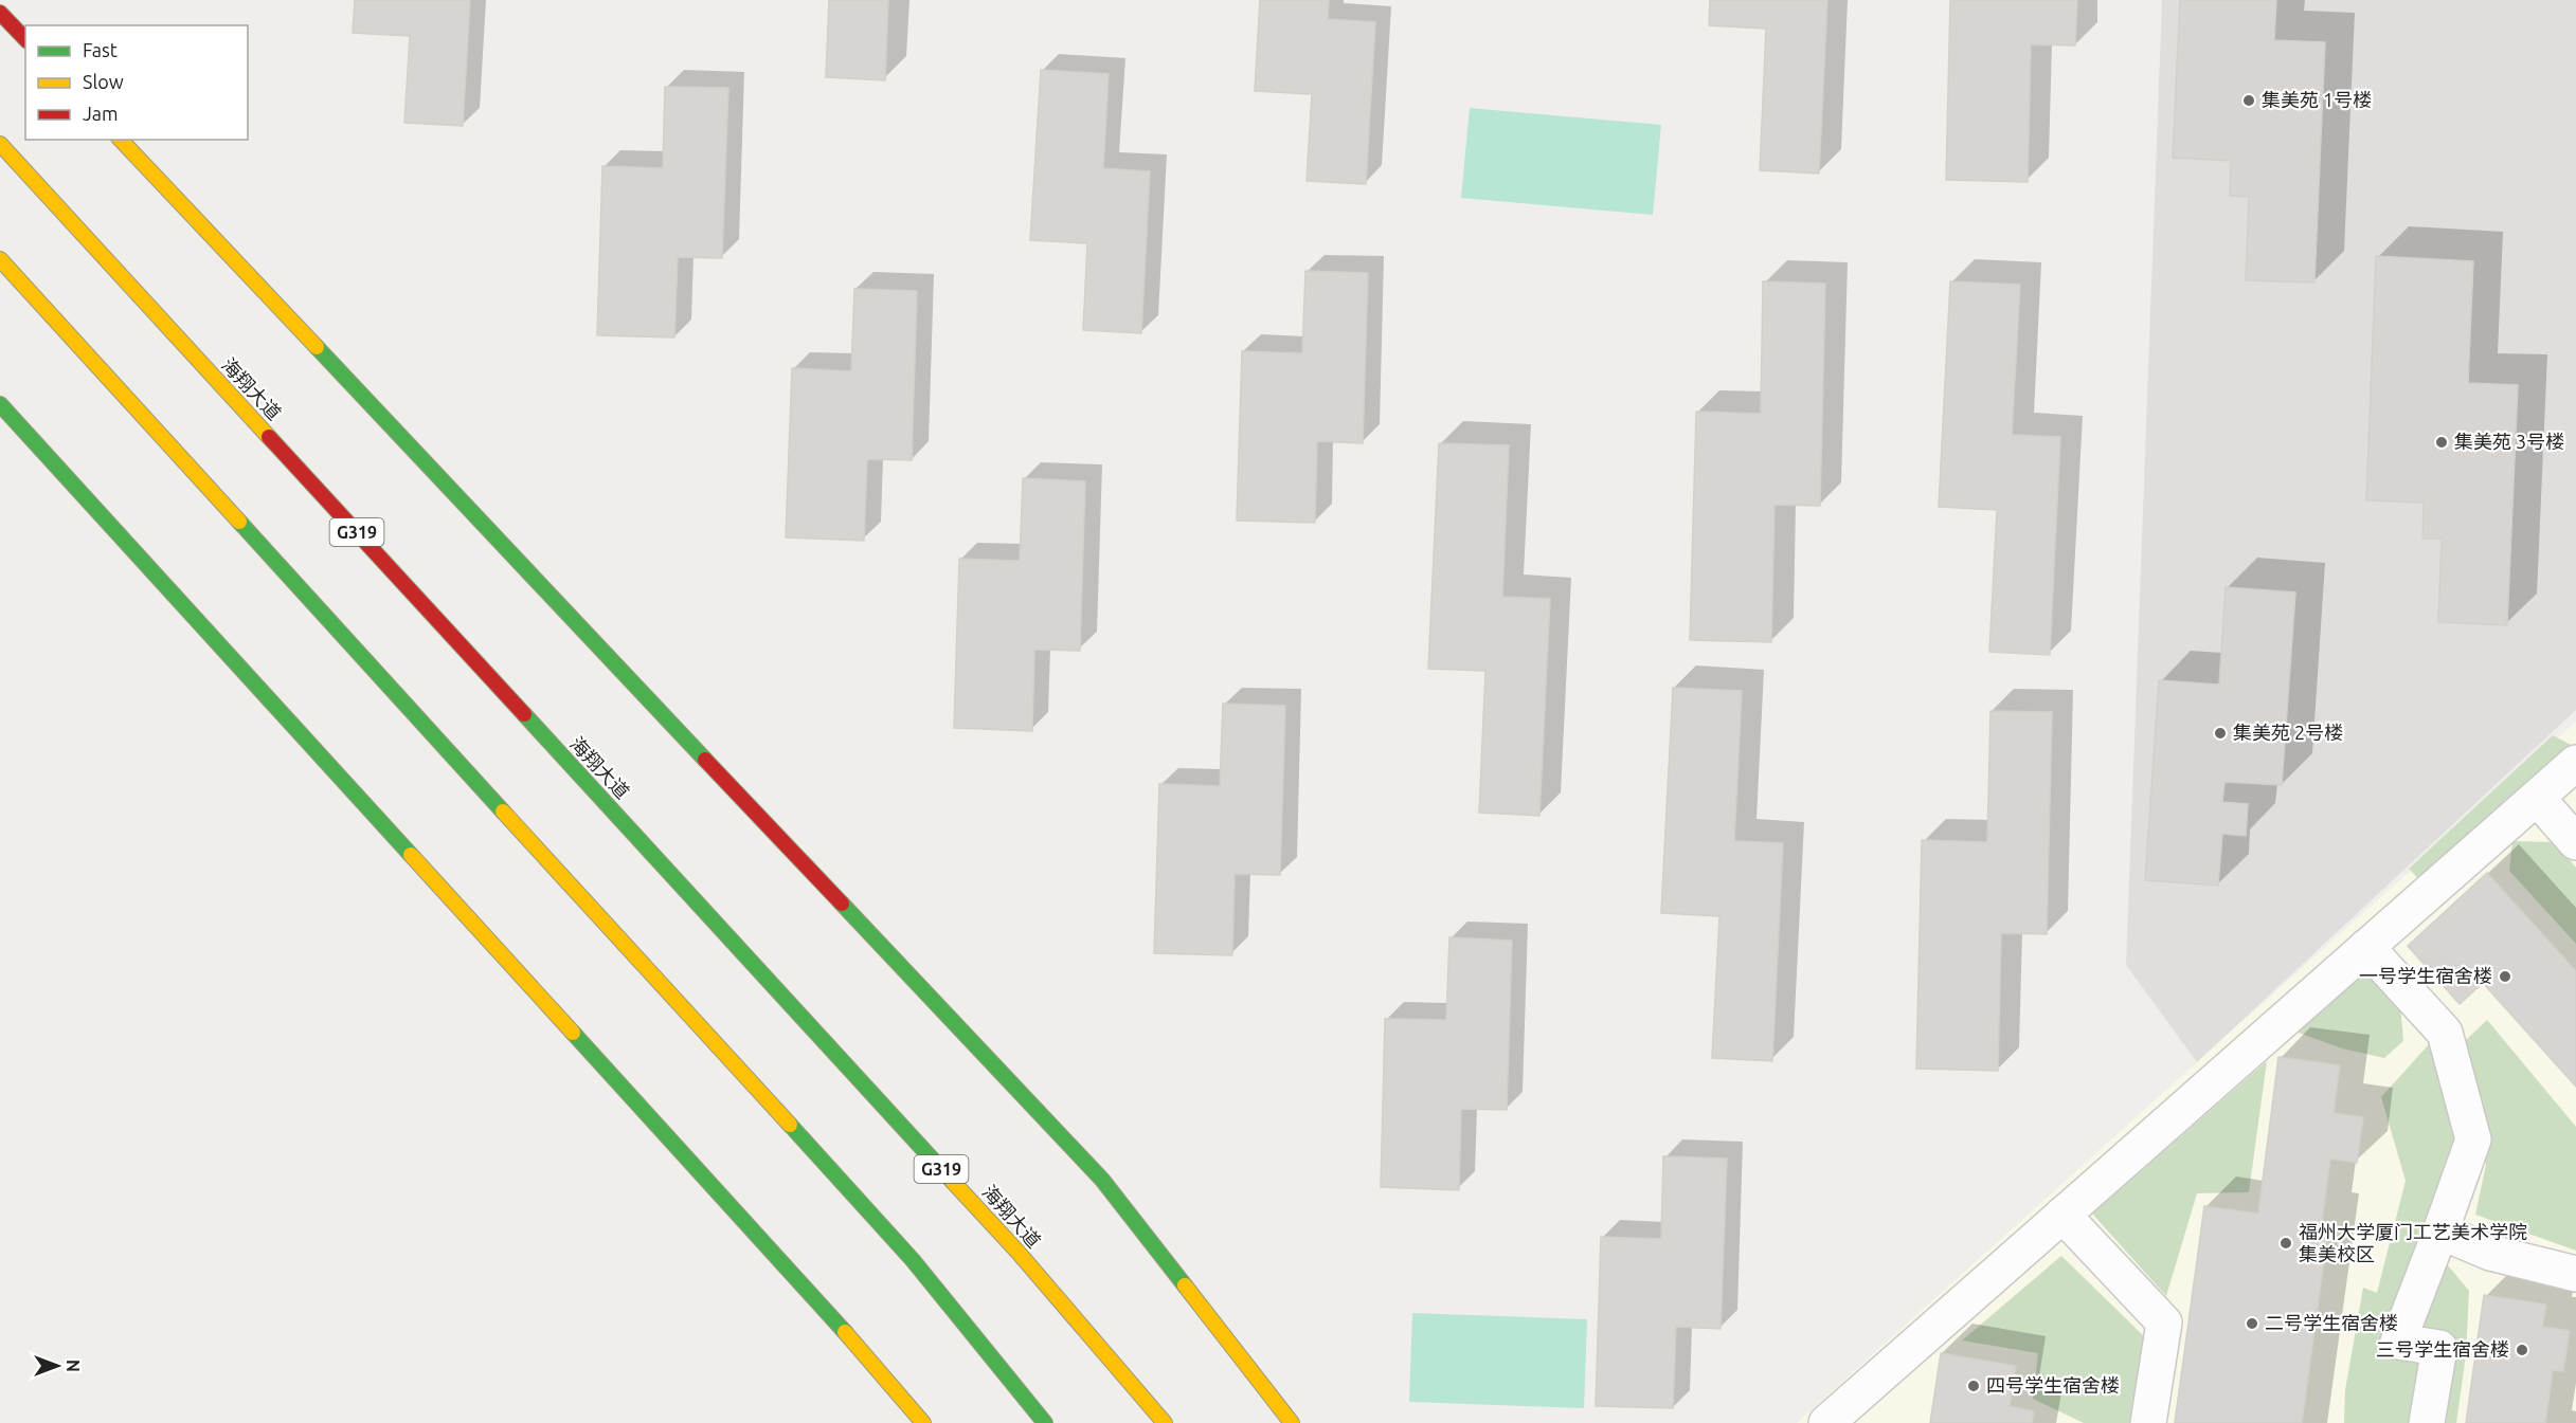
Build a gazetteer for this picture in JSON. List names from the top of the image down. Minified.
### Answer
{"streets":{"main road":["海翔大道","G319"]},"places":["集美苑 1号楼","集美苑 3号楼","集美苑 2号楼","一号学生宿舍楼","福州大学厦门工艺美术学院 集美校区","二号学生宿舍楼","三号学生宿舍楼","四号学生宿舍楼"],"legend":["Fast","Slow","Jam"],"north":"right"}
